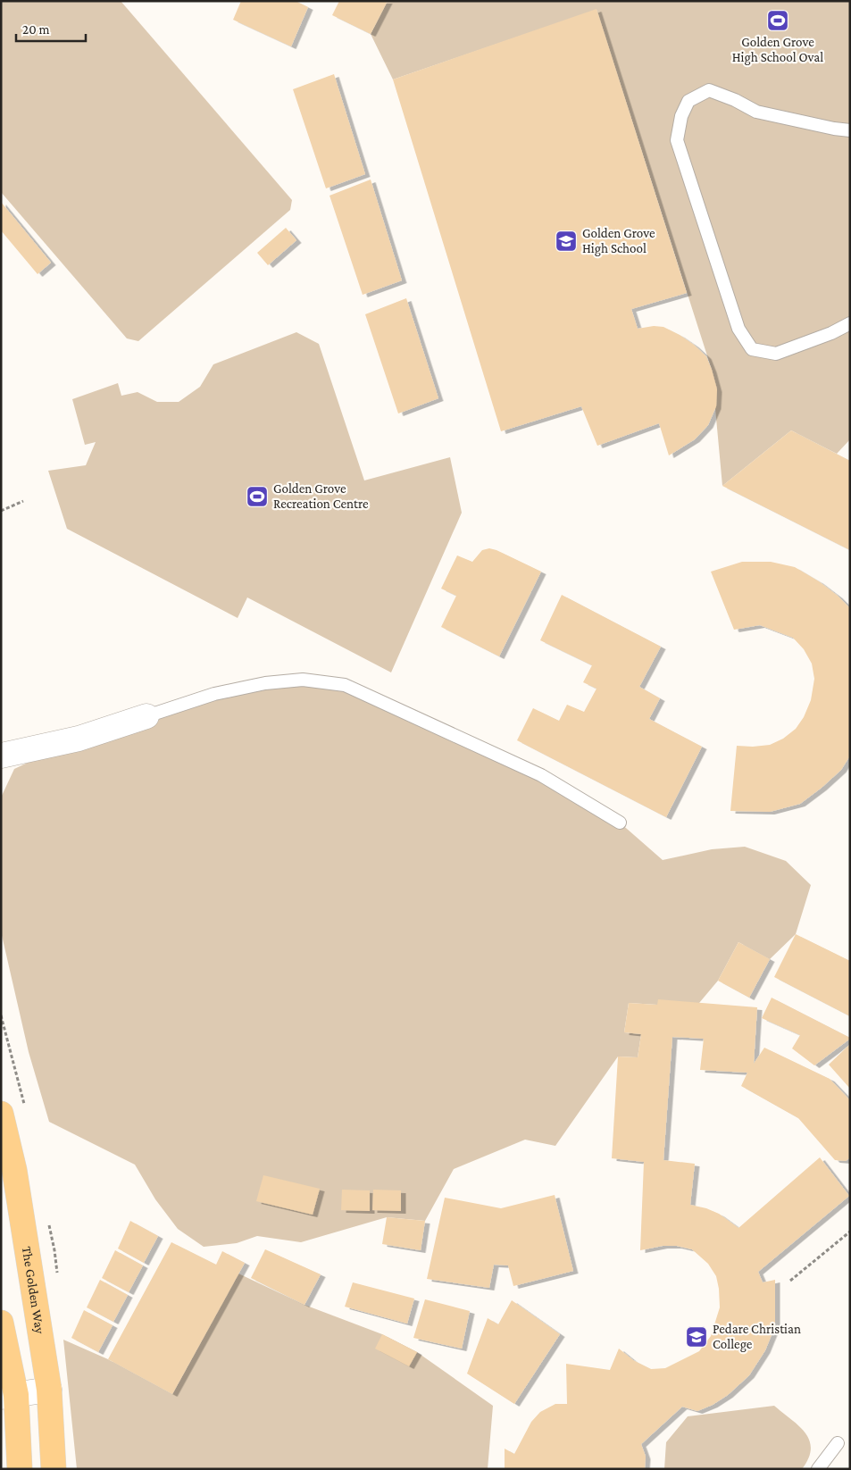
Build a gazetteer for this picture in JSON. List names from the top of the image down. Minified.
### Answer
{"streets":{"main road":["The Golden Way"]},"places":{"sports":["Golden Grove High School Oval","Golden Grove Recreation Centre"],"school or university":["Golden Grove High School","Pedare Christian College"]},"scale_bar":"20 m"}
